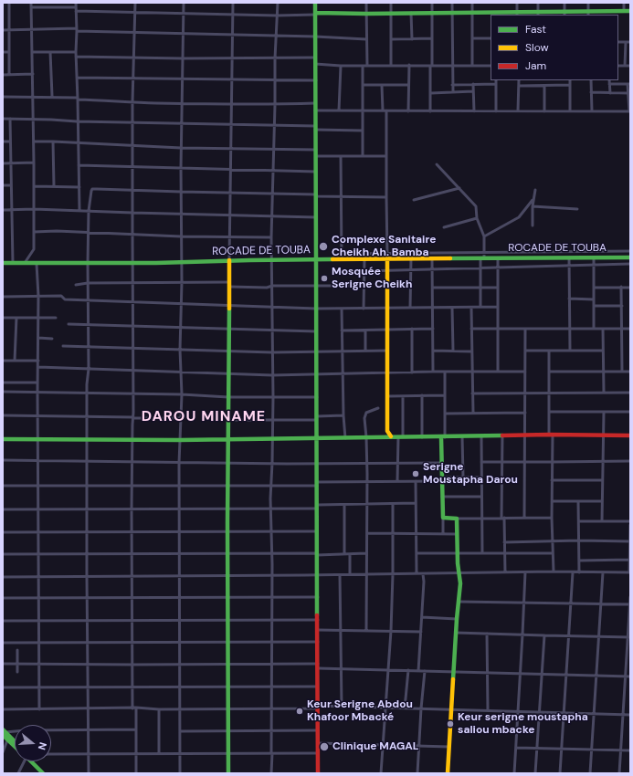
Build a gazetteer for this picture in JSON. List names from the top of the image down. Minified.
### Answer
{"streets":{"street":["ROCADE DE TOUBA"]},"districts":["DAROU MINAME"],"places":["Complexe Sanitaire Cheikh Ah. Bamba","Mosquée Serigne Cheikh","Serigne Moustapha Darou","Keur Serigne Abdou Khafoor Mbacké","Keur serigne moustapha saliou mbacke","Clinique MAGAL"],"legend":["Fast","Slow","Jam"],"north":"right"}
